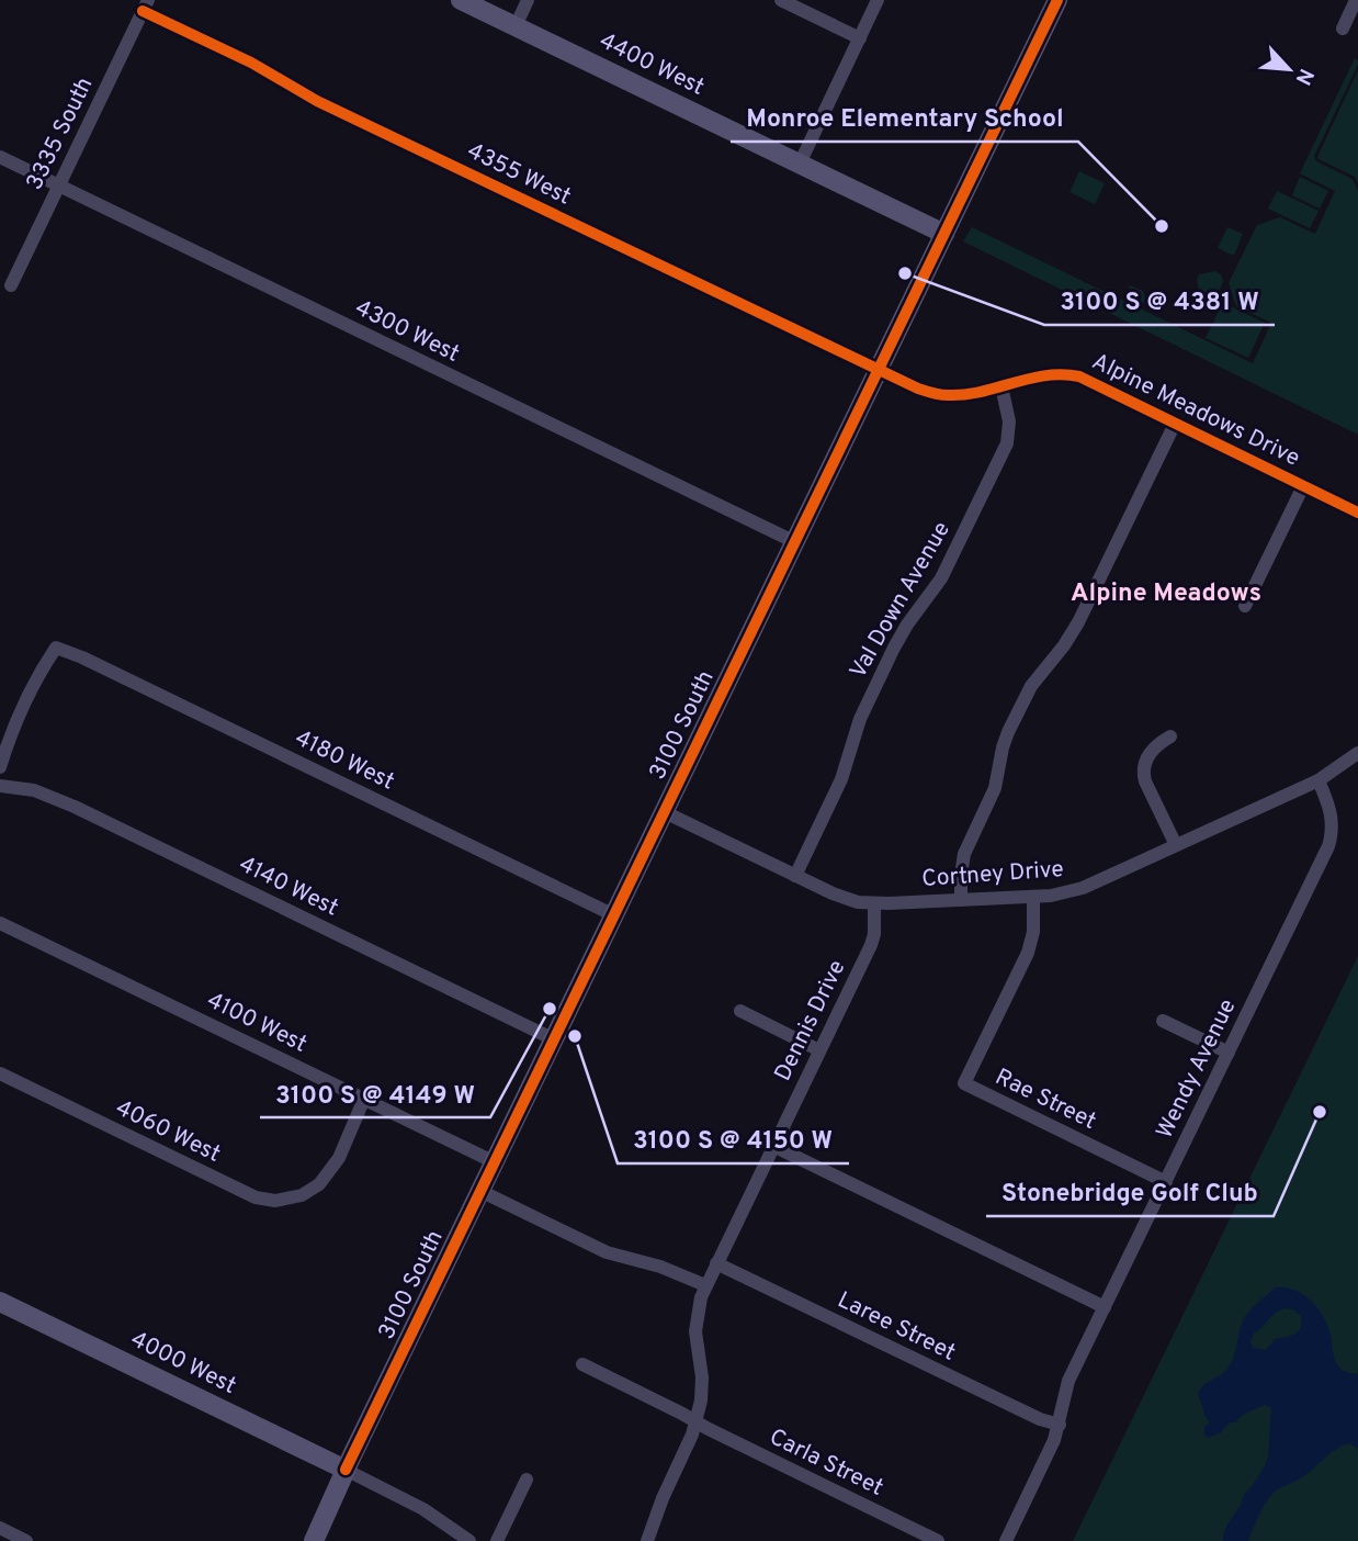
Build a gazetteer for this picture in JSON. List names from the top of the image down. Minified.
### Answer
{"streets":{"main road":["4400 West","3100 South","4000 West"],"street":["3335 South","4355 West","4300 West","Alpine Meadows Drive","Val Down Avenue","4180 West","Cortney Drive","4140 West","Dennis Drive","4100 West","Wendy Avenue","Rae Street","4060 West","Laree Street","Carla Street"]},"crossings":[["4400 West","3100 South"],["3335 South","4355 West"],["3335 South","4300 West"],["4355 West","Alpine Meadows Drive"],["4355 West","3100 South"],["4300 West","3100 South"],["Alpine Meadows Drive","Val Down Avenue"],["Alpine Meadows Drive","3100 South"],["Val Down Avenue","Cortney Drive"],["3100 South","4180 West"],["3100 South","Cortney Drive"],["3100 South","4140 West"],["3100 South","4100 West"],["3100 South","4000 West"],["Cortney Drive","Dennis Drive"],["Cortney Drive","Wendy Avenue"],["Cortney Drive","Rae Street"],["Dennis Drive","Laree Street"],["Dennis Drive","Carla Street"],["4100 West","4060 West"],["Wendy Avenue","Rae Street"],["Wendy Avenue","Laree Street"]],"districts":["Alpine Meadows"],"places":["Monroe Elementary School","3100 S @ 4381 W","3100 S @ 4149 W","3100 S @ 4150 W","Stonebridge Golf Club"],"north":"bottom right"}
